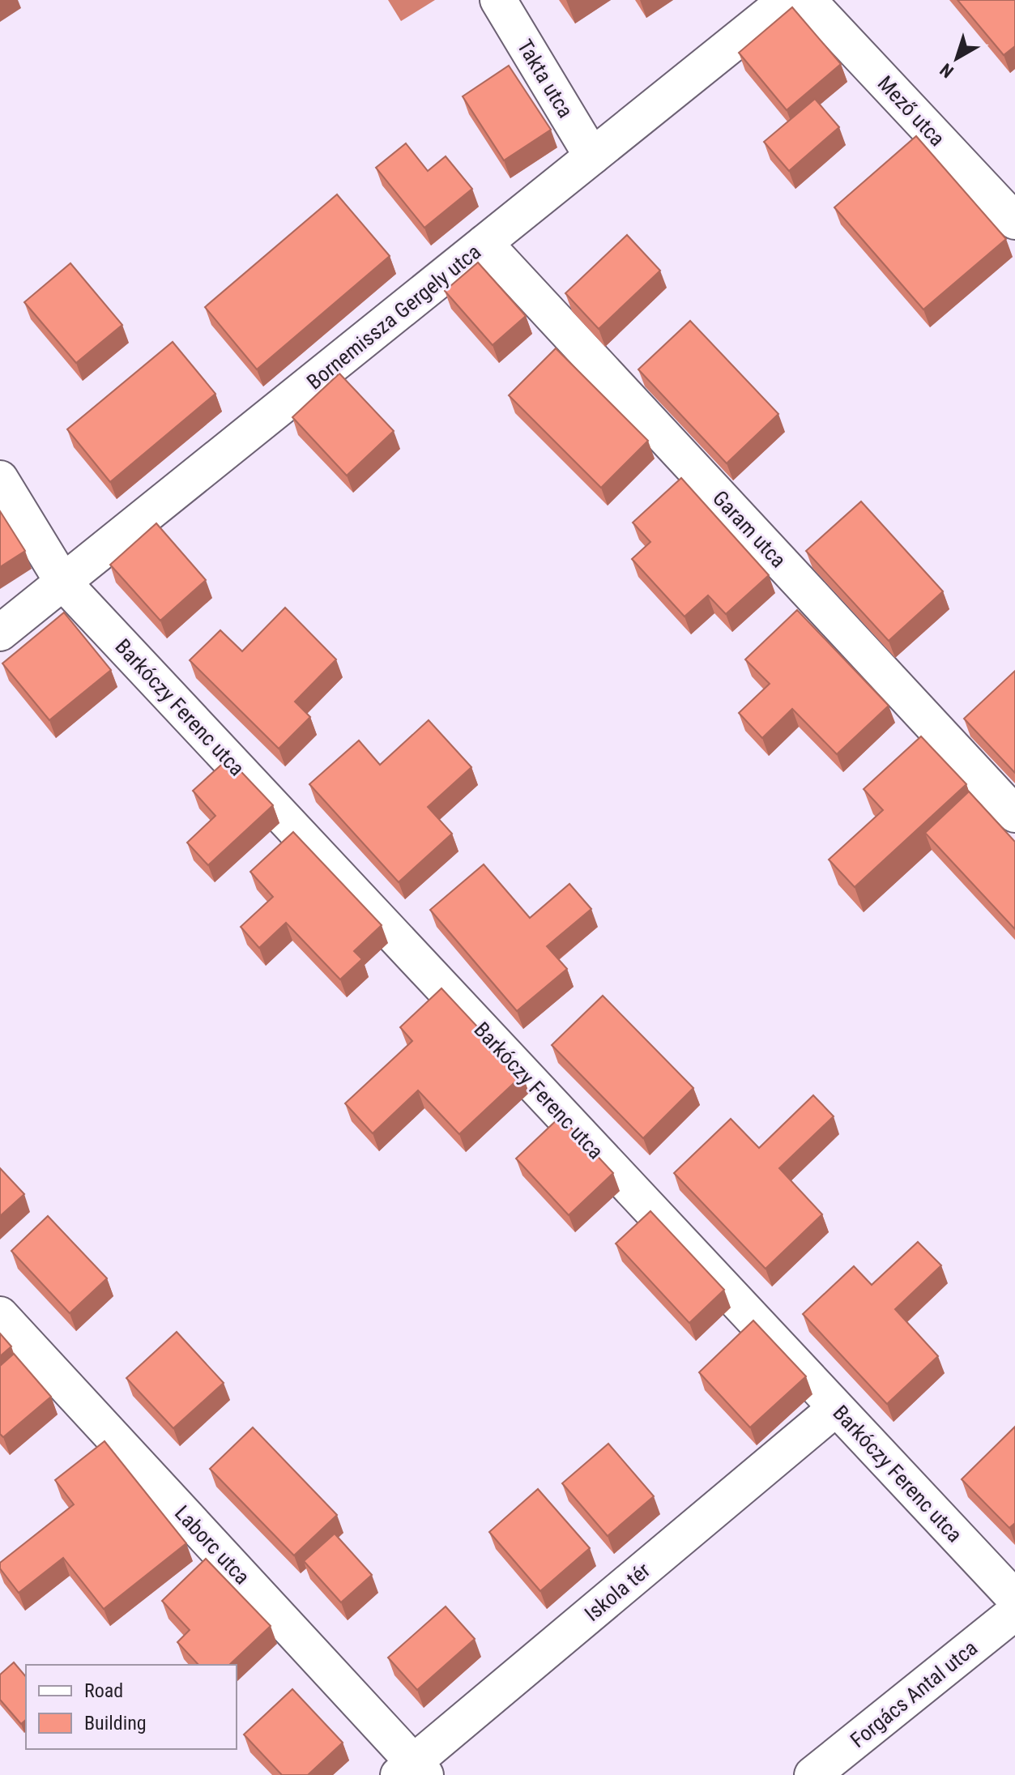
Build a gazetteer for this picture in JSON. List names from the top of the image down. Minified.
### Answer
{"streets":{"street":["Takta utca","Mező utca","Bornemissza Gergely utca","Garam utca","Barkóczy Ferenc utca","Laborc utca","Iskola tér","Forgács Antal utca"]},"crossings":[["Takta utca","Bornemissza Gergely utca"],["Bornemissza Gergely utca","Garam utca"],["Bornemissza Gergely utca","Barkóczy Ferenc utca"],["Barkóczy Ferenc utca","Iskola tér"],["Laborc utca","Iskola tér"]],"legend":["Road","Building"],"north":"bottom left"}
